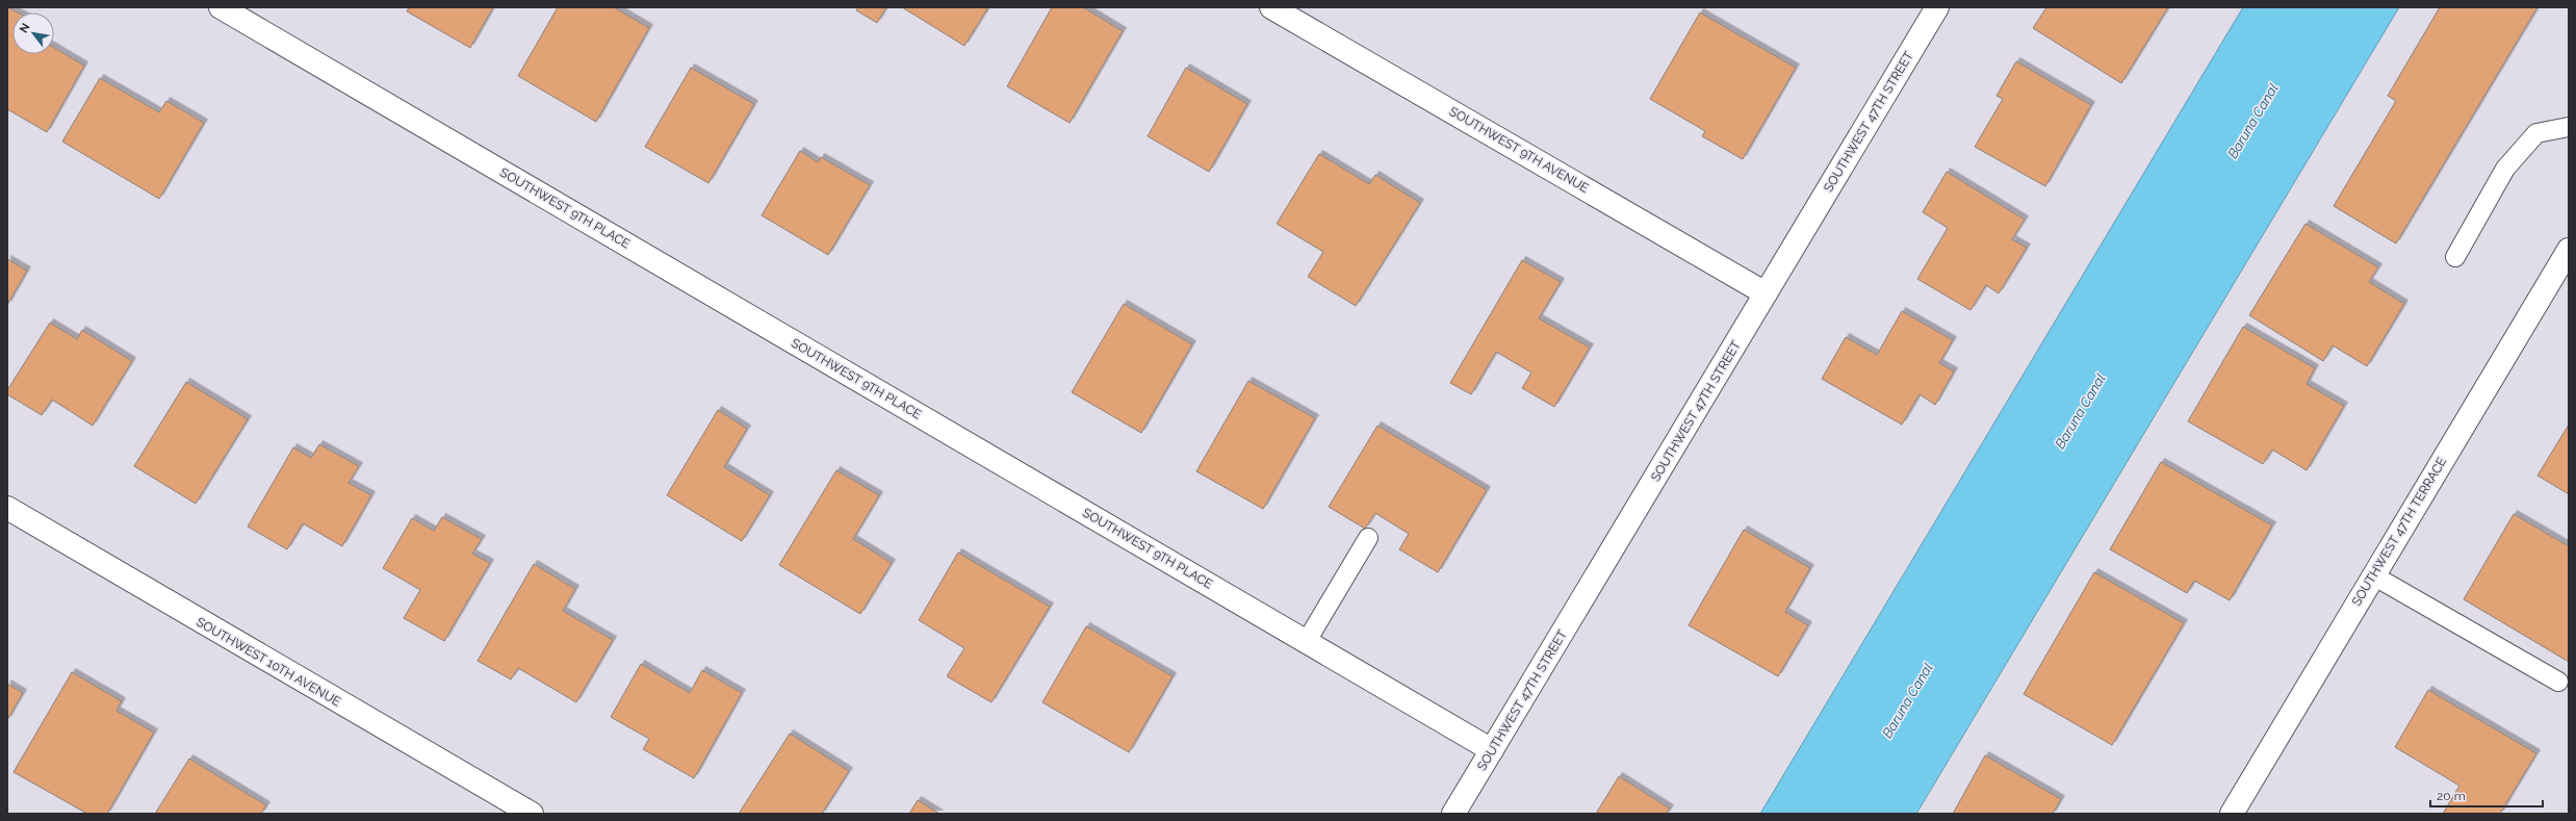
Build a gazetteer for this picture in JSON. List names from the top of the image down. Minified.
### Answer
{"streets":{"street":["SOUTHWEST 47TH STREET","SOUTHWEST 9TH AVENUE","SOUTHWEST 9TH PLACE","SOUTHWEST 47TH TERRACE","SOUTHWEST 10TH AVENUE"]},"crossings":[["SOUTHWEST 47TH STREET","SOUTHWEST 9TH AVENUE"],["SOUTHWEST 47TH STREET","SOUTHWEST 9TH PLACE"]],"water":["Baruna Canal"],"scale_bar":"20 m","north":"top left"}
